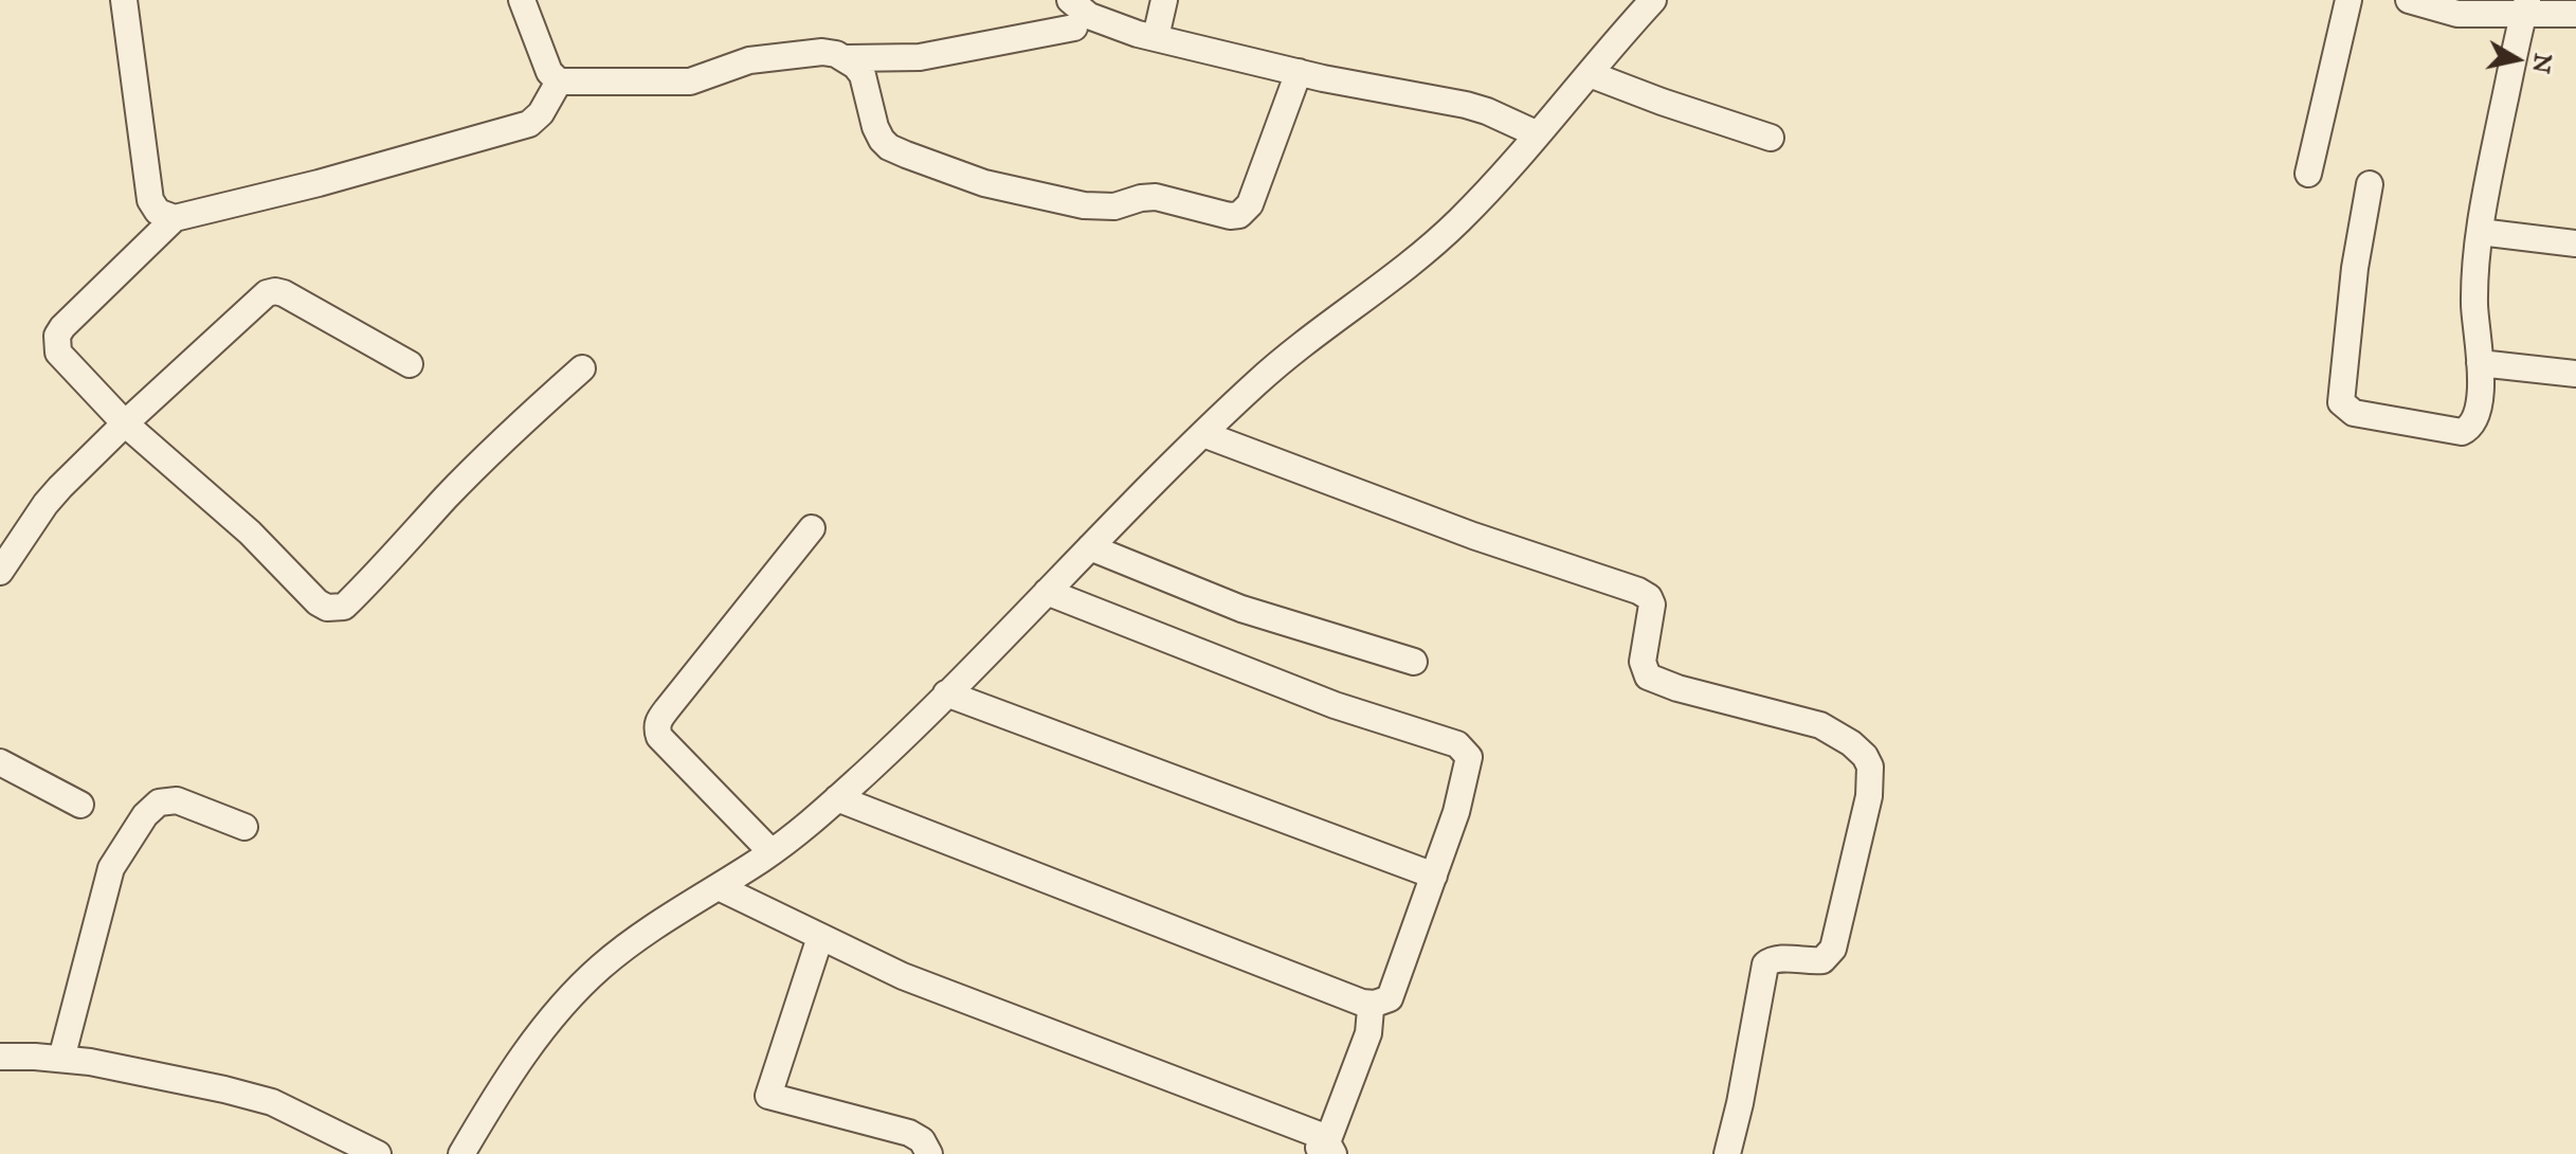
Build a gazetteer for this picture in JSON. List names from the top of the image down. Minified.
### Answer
{"north":"right"}
